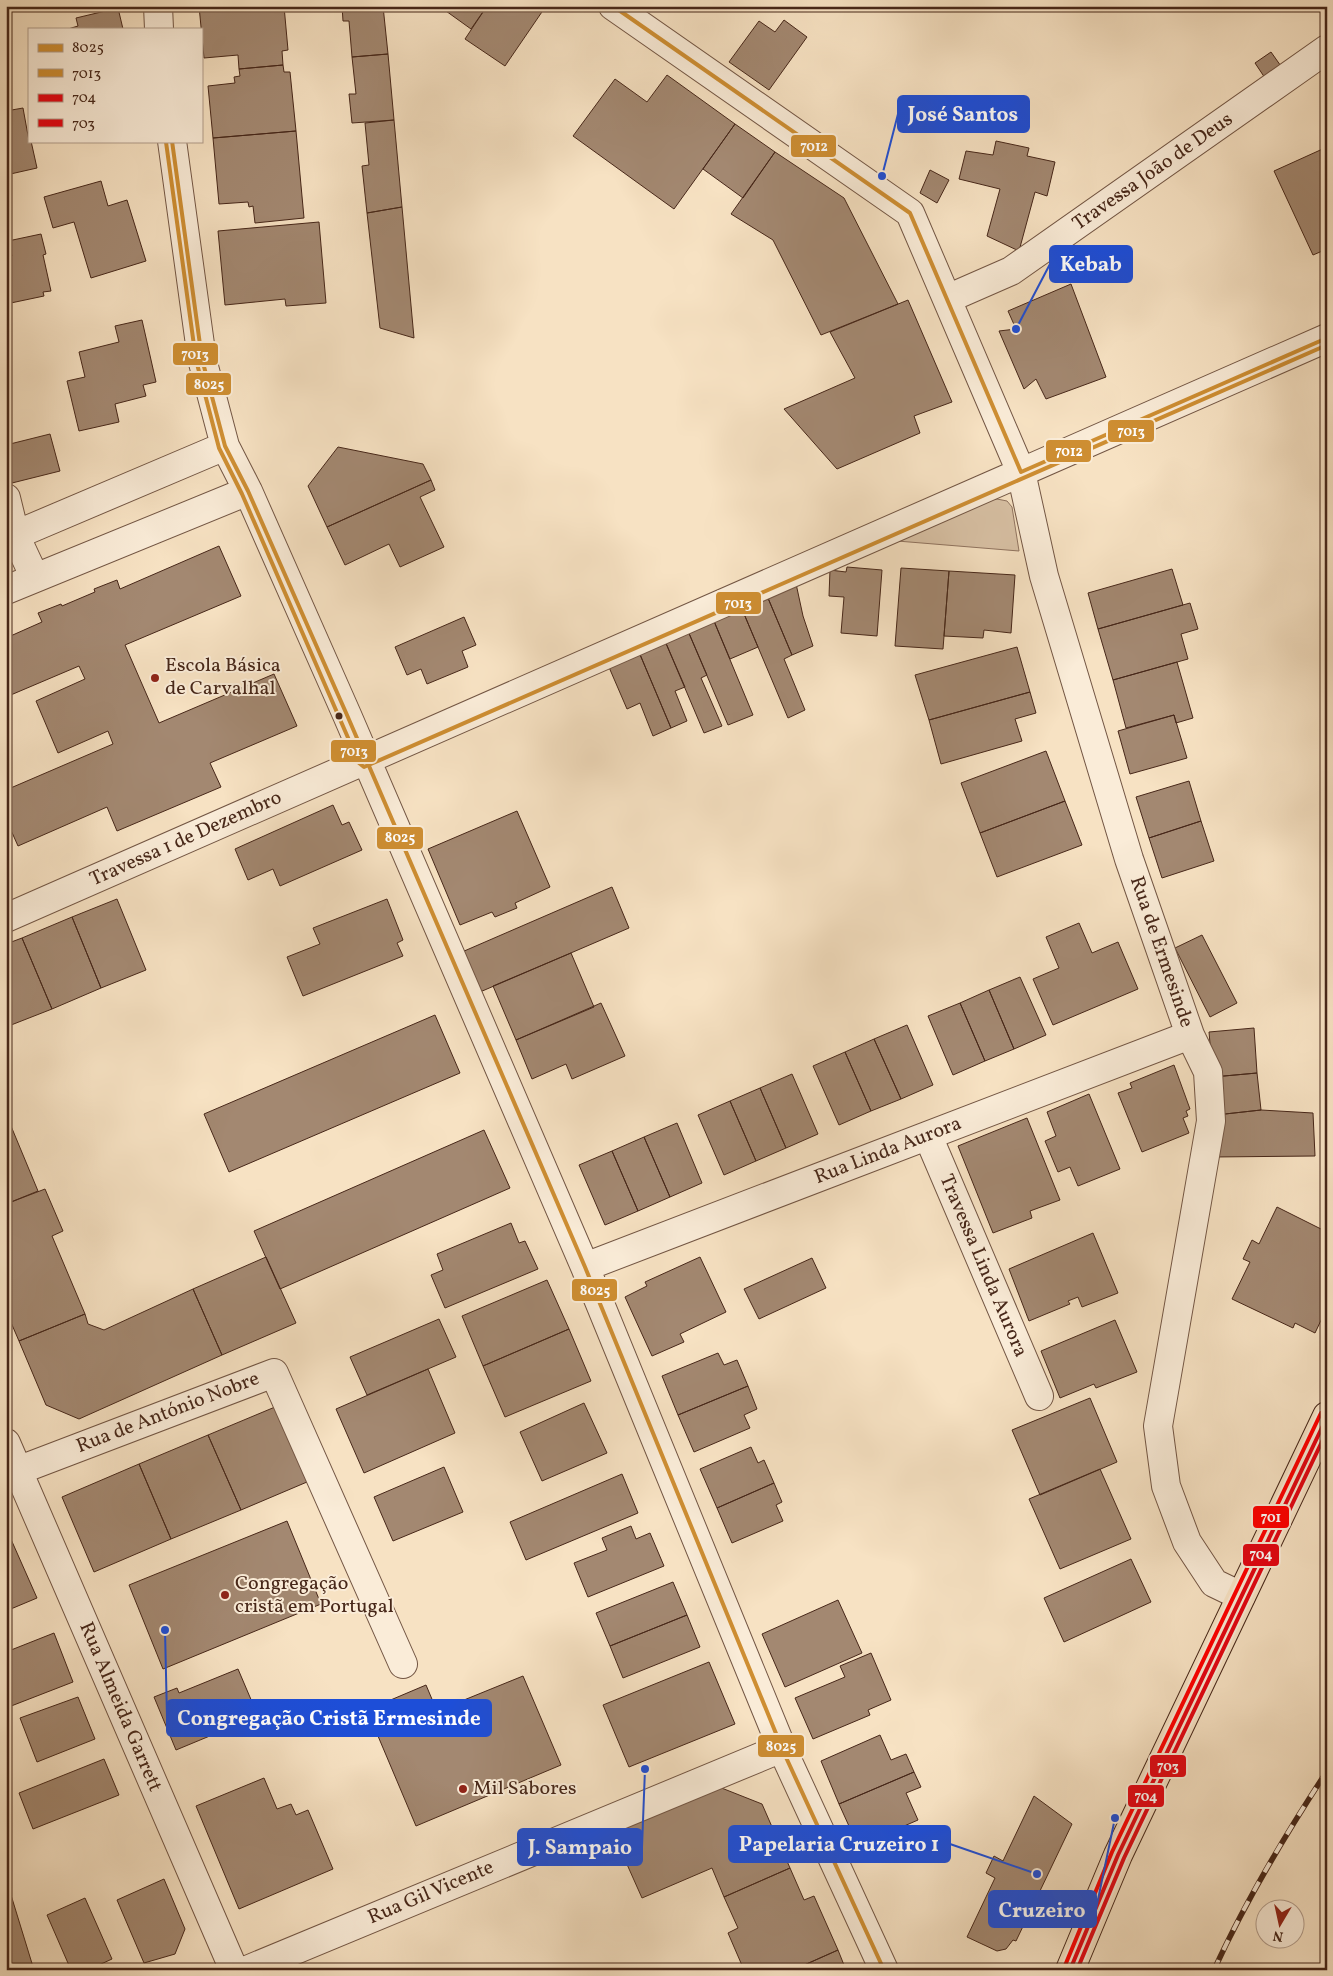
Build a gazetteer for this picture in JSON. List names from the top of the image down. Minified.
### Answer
{"streets":{"street":["Travessa João de Deus","Travessa 1 de Dezembro","Rua de Ermesinde","Rua Linda Aurora","Travessa Linda Aurora","Rua de António Nobre","Rua Almeida Garrett","Rua Gil Vicente"]},"crossings":[["Travessa João de Deus","Rua de Ermesinde"],["Travessa 1 de Dezembro","Rua de Ermesinde"],["Rua de Ermesinde","Rua Linda Aurora"],["Rua Linda Aurora","Travessa Linda Aurora"],["Rua de António Nobre","Rua Almeida Garrett"]],"places":["José Santos","Kebab","Escola Básica de Carvalhal","Congregação cristã em Portugal","Congregação Cristã Ermesinde","J. Sampaio","Mil Sabores","Cruzeiro","Papelaria Cruzeiro 1"],"lines":["transit line 7012","transit line 8025","transit line 7013","transit line 701","transit line 704","transit line 703"],"legend":["8025","7013","704","703"],"north":"bottom"}
